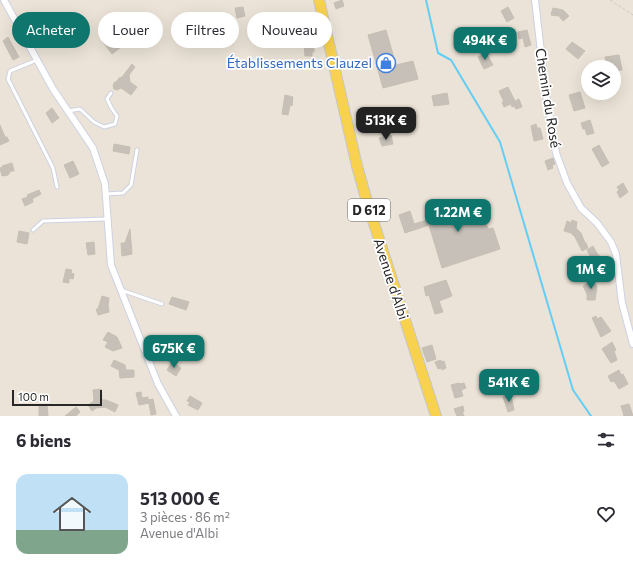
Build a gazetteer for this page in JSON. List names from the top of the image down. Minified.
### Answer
{"streets":{"main road":["D 612","Avenue d'Albi"],"street":["Chemin du Rosé"]},"places":{"shop":["Établissements Clauzel"]},"scale_bar":"100 m","page":{"chip":["Acheter","Louer","Filtres","Nouveau"],"price":["494K €","513K €","1.22M €","1M €","675K €","541K €"],"scale":"100 m","heading":"6 biens","list":[{"name":"513 000 €","note":"3 pièces · 86 m² · Avenue d'Albi"}]}}
